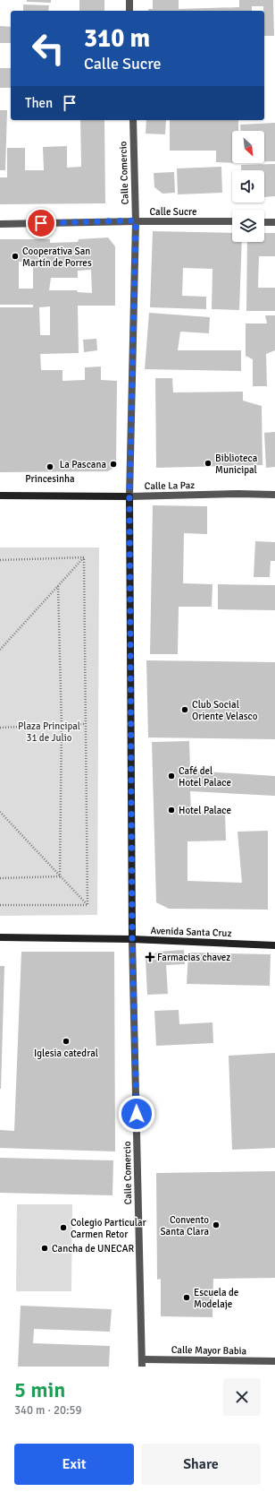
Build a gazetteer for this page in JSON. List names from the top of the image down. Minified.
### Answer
{"streets":{"main road":["Calle Comercio","Calle La Paz","Avenida Santa Cruz"],"street":["Calle Sucre","Calle Mayor Babia"]},"crossings":[["Calle Comercio","Calle Sucre"],["Calle Comercio","Calle La Paz"],["Calle Comercio","Avenida Santa Cruz"],["Calle Comercio","Calle Mayor Babia"]],"parks":["Plaza Principal 31 de Julio"],"places":{"other":["Cooperativa San Martín de Porres","Biblioteca Municipal","La Pascana","Princesinha","Club Social Oriente Velasco","Café del Hotel Palace","Hotel Palace","Iglesia catedral","Convento Santa Clara","Colegio Particular Carmen Retor","Cancha de UNECAR","Escuela de Modelaje"],"health":["Farmacias chavez"]},"north":"bottom right","page":{"turn":["310 m","Calle Sucre"],"then":"Then","heading":["5 min","340 m · 20:59"],"buttons":["Exit","Share"]}}
